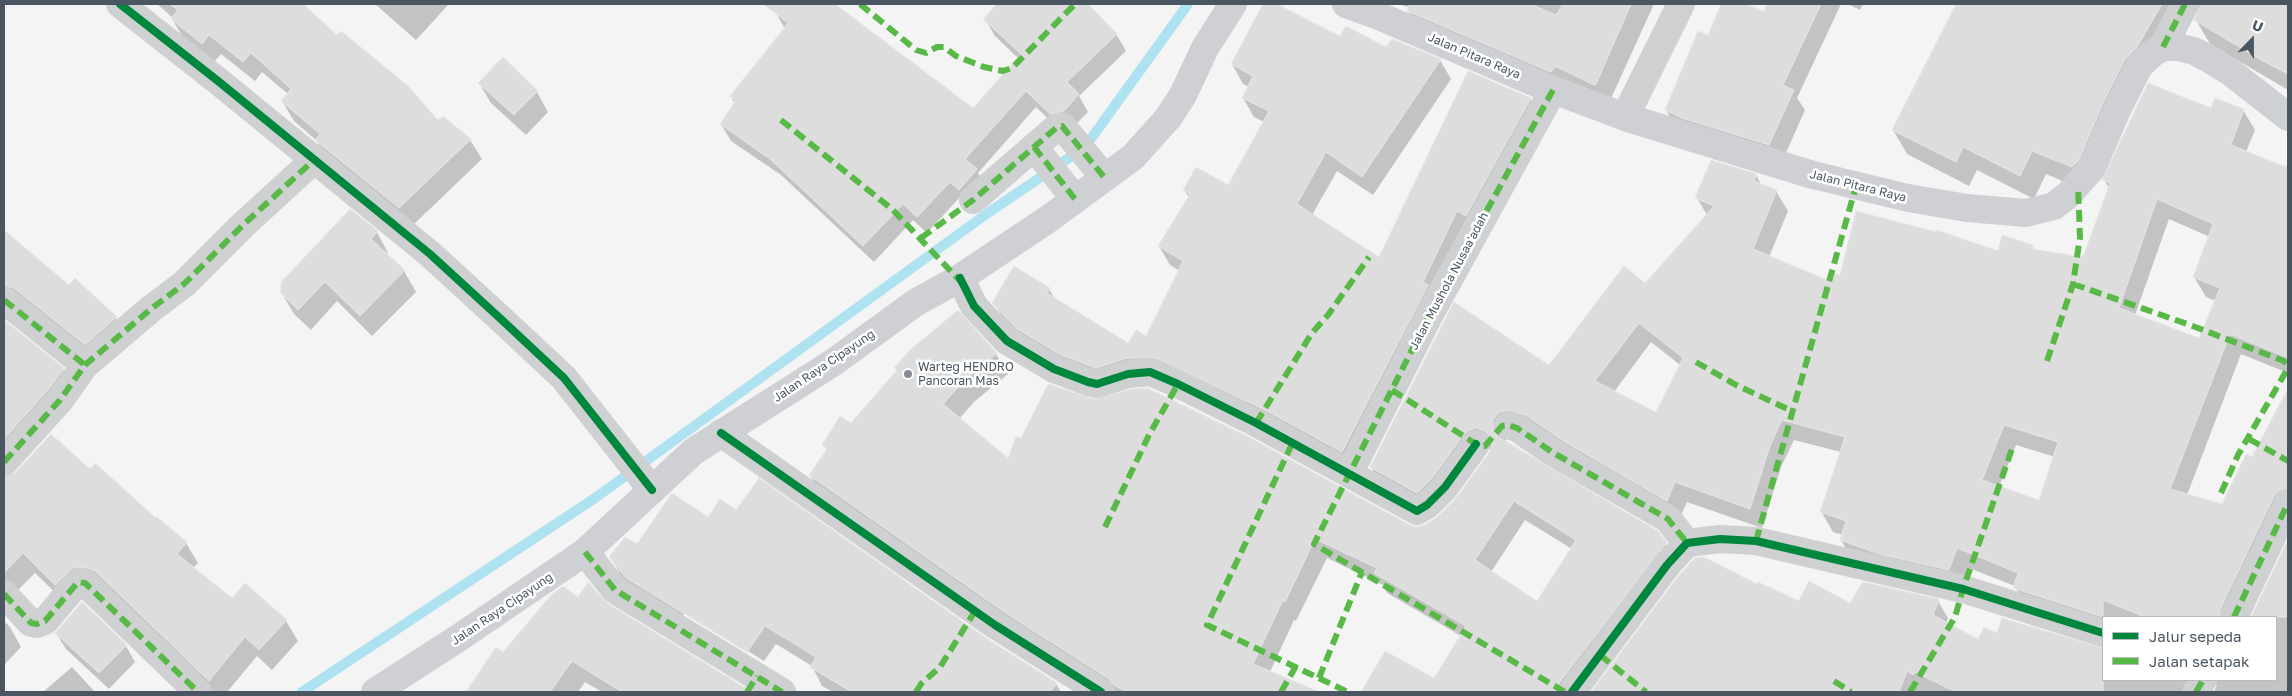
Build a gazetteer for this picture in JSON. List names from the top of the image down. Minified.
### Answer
{"streets":{"main road":["Jalan Pitara Raya","Jalan Raya Cipayung"],"street":["Jalan Mushola Nusaa'adah"]},"crossings":[["Jalan Pitara Raya","Jalan Mushola Nusaa'adah"]],"places":["Warteg HENDRO Pancoran Mas"],"legend":["Jalur sepeda","Jalan setapak"],"north":"top"}
